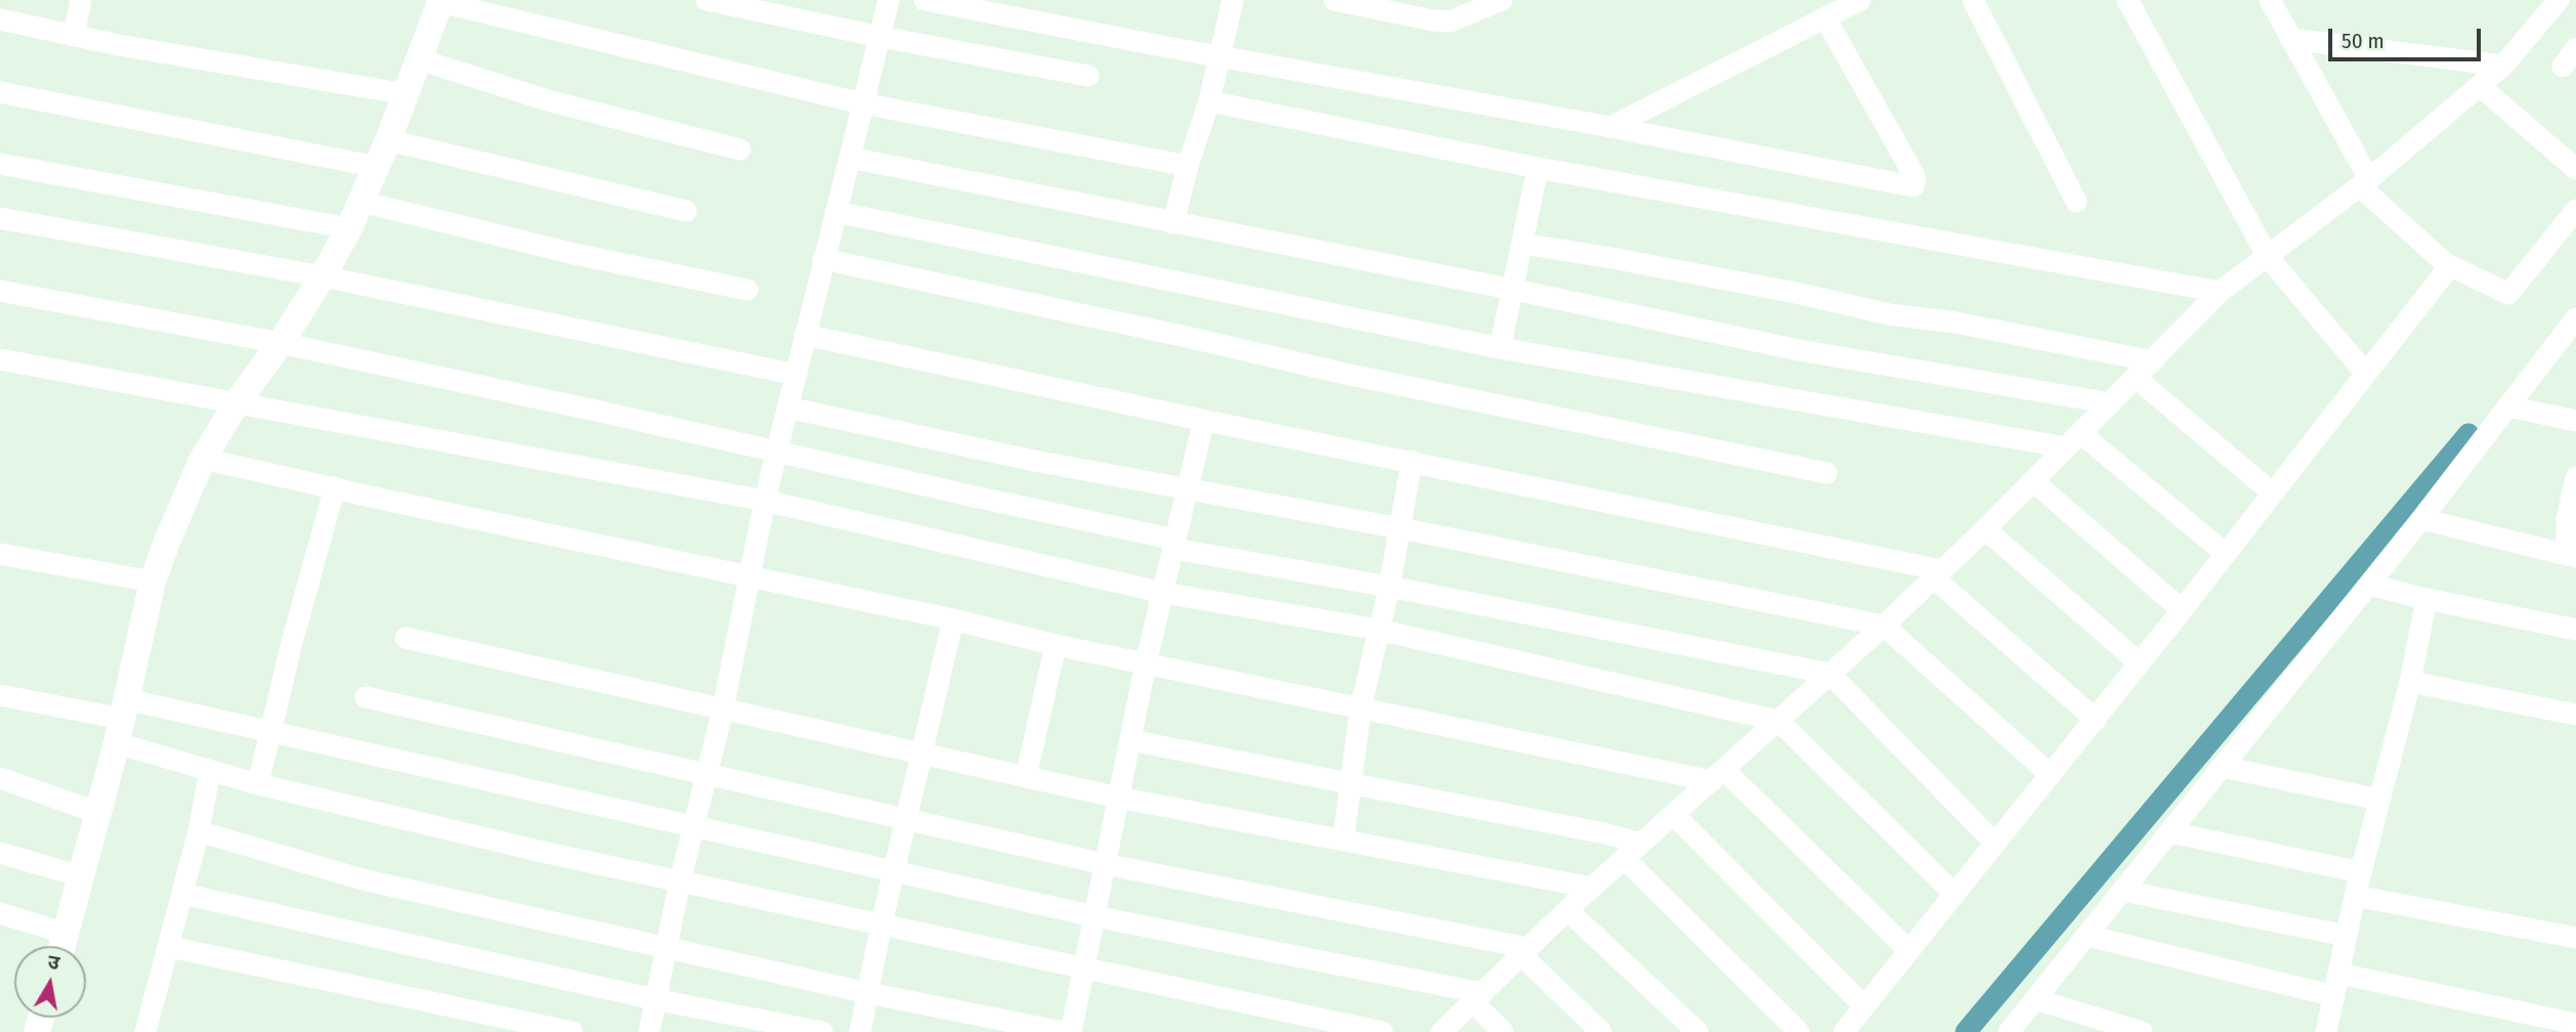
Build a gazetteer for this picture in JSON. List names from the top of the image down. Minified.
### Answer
{"scale_bar":"50 m","north":"top"}
